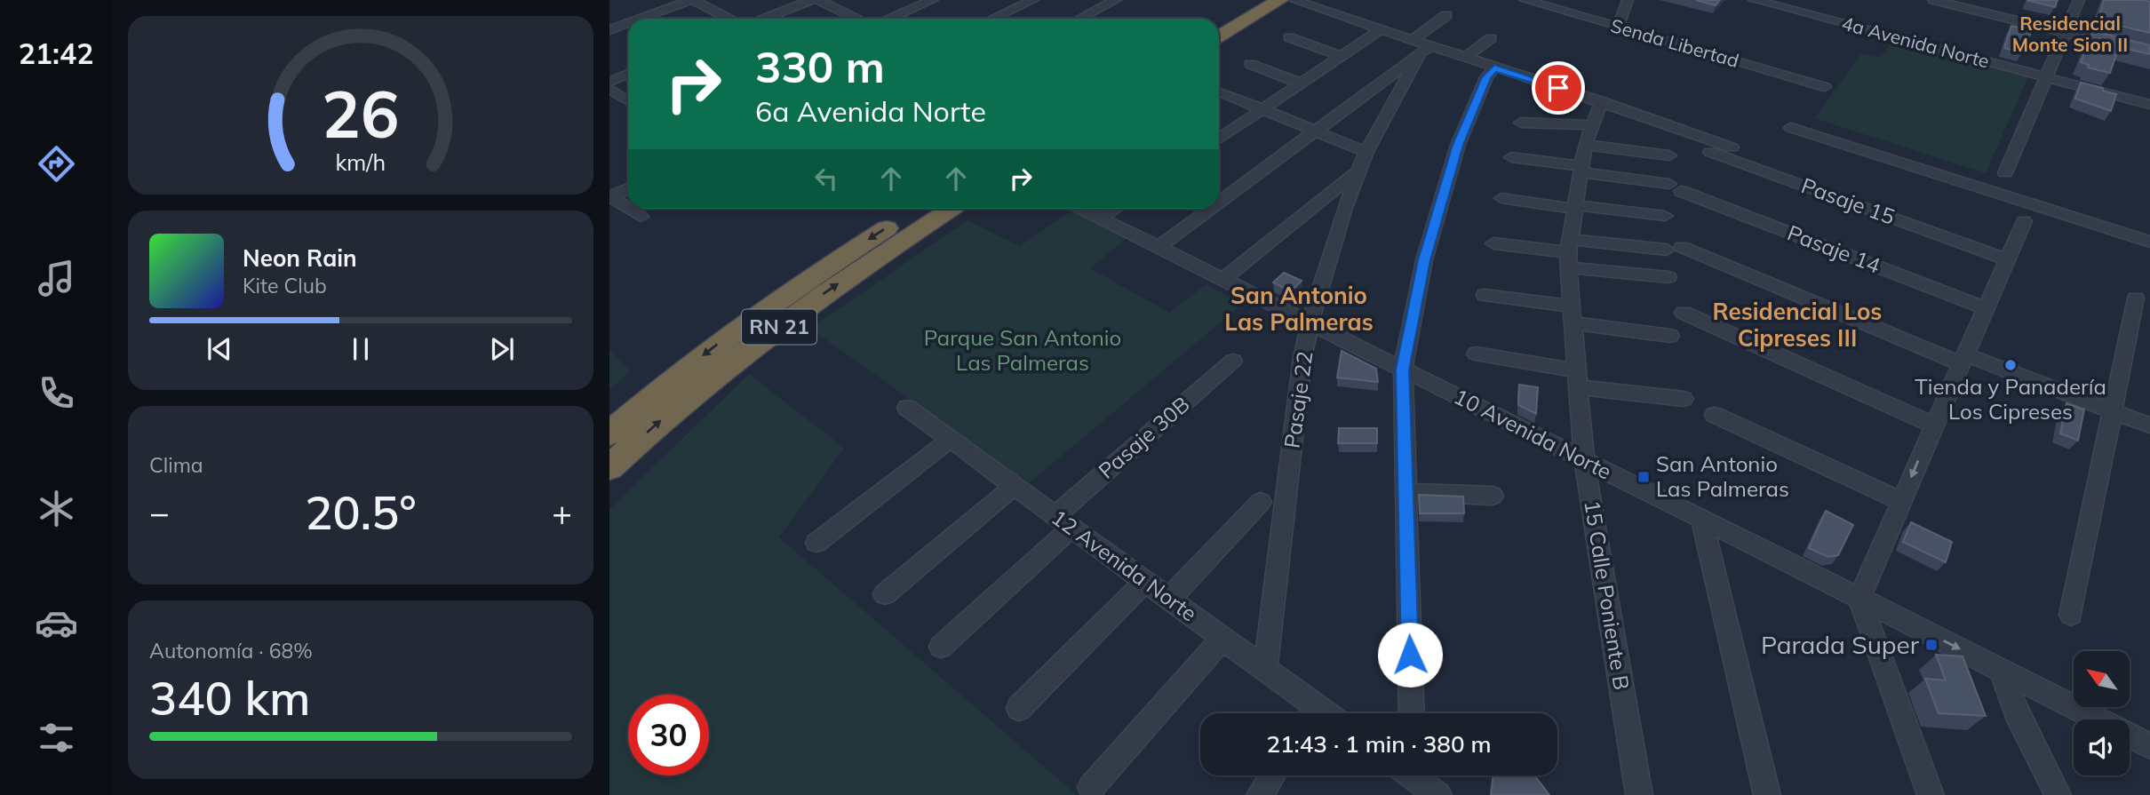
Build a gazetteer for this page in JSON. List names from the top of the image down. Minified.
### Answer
{"streets":{"highway":["RN 21"],"street":["4a Avenida Norte","Senda Libertad","Pasaje 15","Pasaje 14","Pasaje 22","10 Avenida Norte","Pasaje 30B","12 Avenida Norte","15 Calle Poniente B"]},"crossings":[["Pasaje 14","15 Calle Poniente B"],["Pasaje 22","10 Avenida Norte"],["Pasaje 22","12 Avenida Norte"],["10 Avenida Norte","15 Calle Poniente B"],["Pasaje 30B","12 Avenida Norte"]],"districts":["Residencial Monte Sion II","San Antonio Las Palmeras","Residencial Los Cipreses III"],"parks":["Parque San Antonio Las Palmeras"],"places":{"other":["Tienda y Panadería Los Cipreses"],"transit":["San Antonio Las Palmeras","Parada Super"]},"north":"top left","page":{"tabs":"21:42","turn":["330 m","6a Avenida Norte"],"song":["Neon Rain","Kite Club"],"tile":["Clima",["Autonomía · 68%","340 km"]],"heat":["−","20.5°","+"],"limit":"30","trip":"21:43 · 1 min · 380 m","gauge":["26","km/h"]}}
